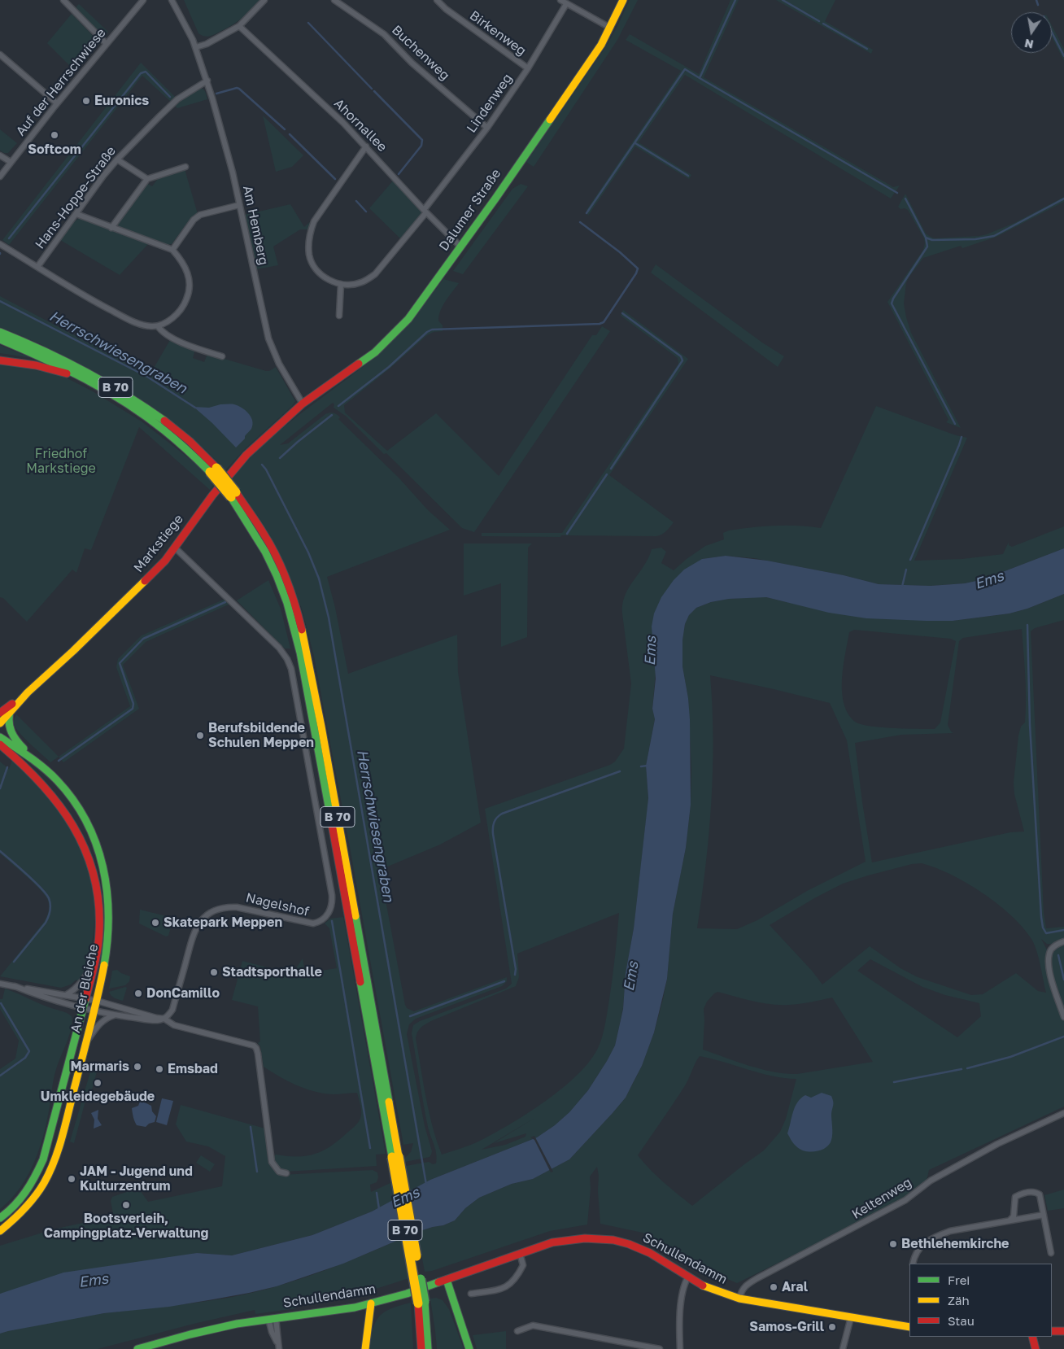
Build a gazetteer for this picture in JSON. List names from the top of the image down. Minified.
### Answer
{"streets":{"main road":["Dalumer Straße","B 70","Markstiege","An der Bleiche","Schullendamm"],"street":["Birkenweg","Buchenweg","Auf der Herrschwiese","Lindenweg","Ahornallee","Hans-Hoppe-Straße","Am Hemberg","Nagelshof","Keltenweg"]},"crossings":[["Birkenweg","Lindenweg"],["Buchenweg","Lindenweg"],["Lindenweg","Ahornallee"],["Ahornallee","Dalumer Straße"],["Hans-Hoppe-Straße","Am Hemberg"],["Dalumer Straße","Am Hemberg"],["Dalumer Straße","Markstiege"],["Am Hemberg","Markstiege"],["Markstiege","Nagelshof"],["Keltenweg","Schullendamm"]],"water":["Herrschwiesengraben","Ems"],"parks":["Friedhof Markstiege"],"places":["Euronics","Softcom","Berufsbildende Schulen Meppen","Skatepark Meppen","Stadtsporthalle","DonCamillo","Marmaris","Emsbad","Umkleidegebäude","JAM - Jugend und Kulturzentrum","Bootsverleih, Campingplatz-Verwaltung","Bethlehemkirche","Aral","Samos-Grill"],"legend":["Frei","Zäh","Stau"],"north":"bottom"}
